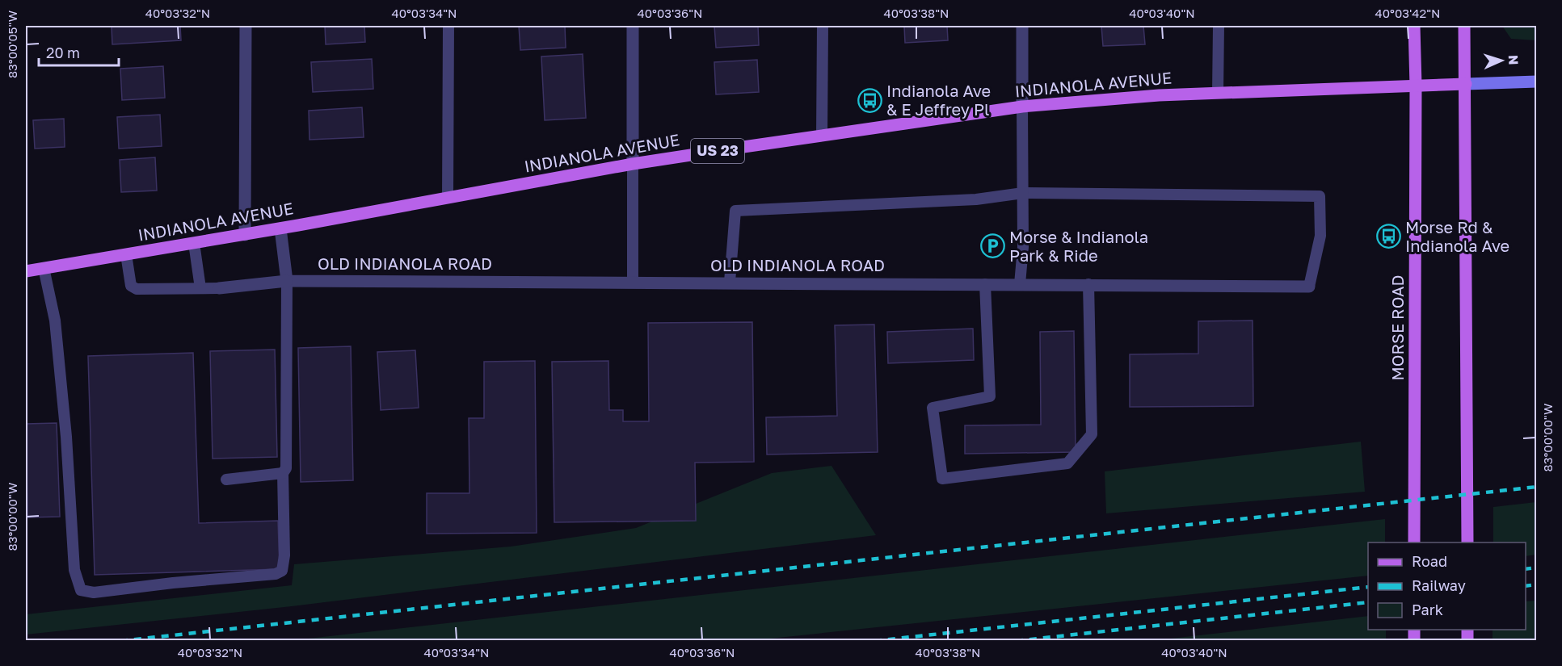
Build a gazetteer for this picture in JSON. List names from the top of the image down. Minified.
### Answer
{"streets":{"main road":["INDIANOLA AVENUE","US 23","MORSE ROAD"],"street":["OLD INDIANOLA ROAD"]},"crossings":[["INDIANOLA AVENUE","MORSE ROAD"]],"places":{"bus stop":["Indianola Ave & E Jeffrey Pl","Morse Rd & Indianola Ave"],"parking":["Morse & Indianola Park & Ride"]},"legend":["Road","Railway","Park"],"scale_bar":"20 m","north":"right","coordinates":["40°03'32\"N","40°03'34\"N","40°03'36\"N","40°03'38\"N","40°03'40\"N","40°03'42\"N","83°00'05\"W","83°00'00\"W"]}
